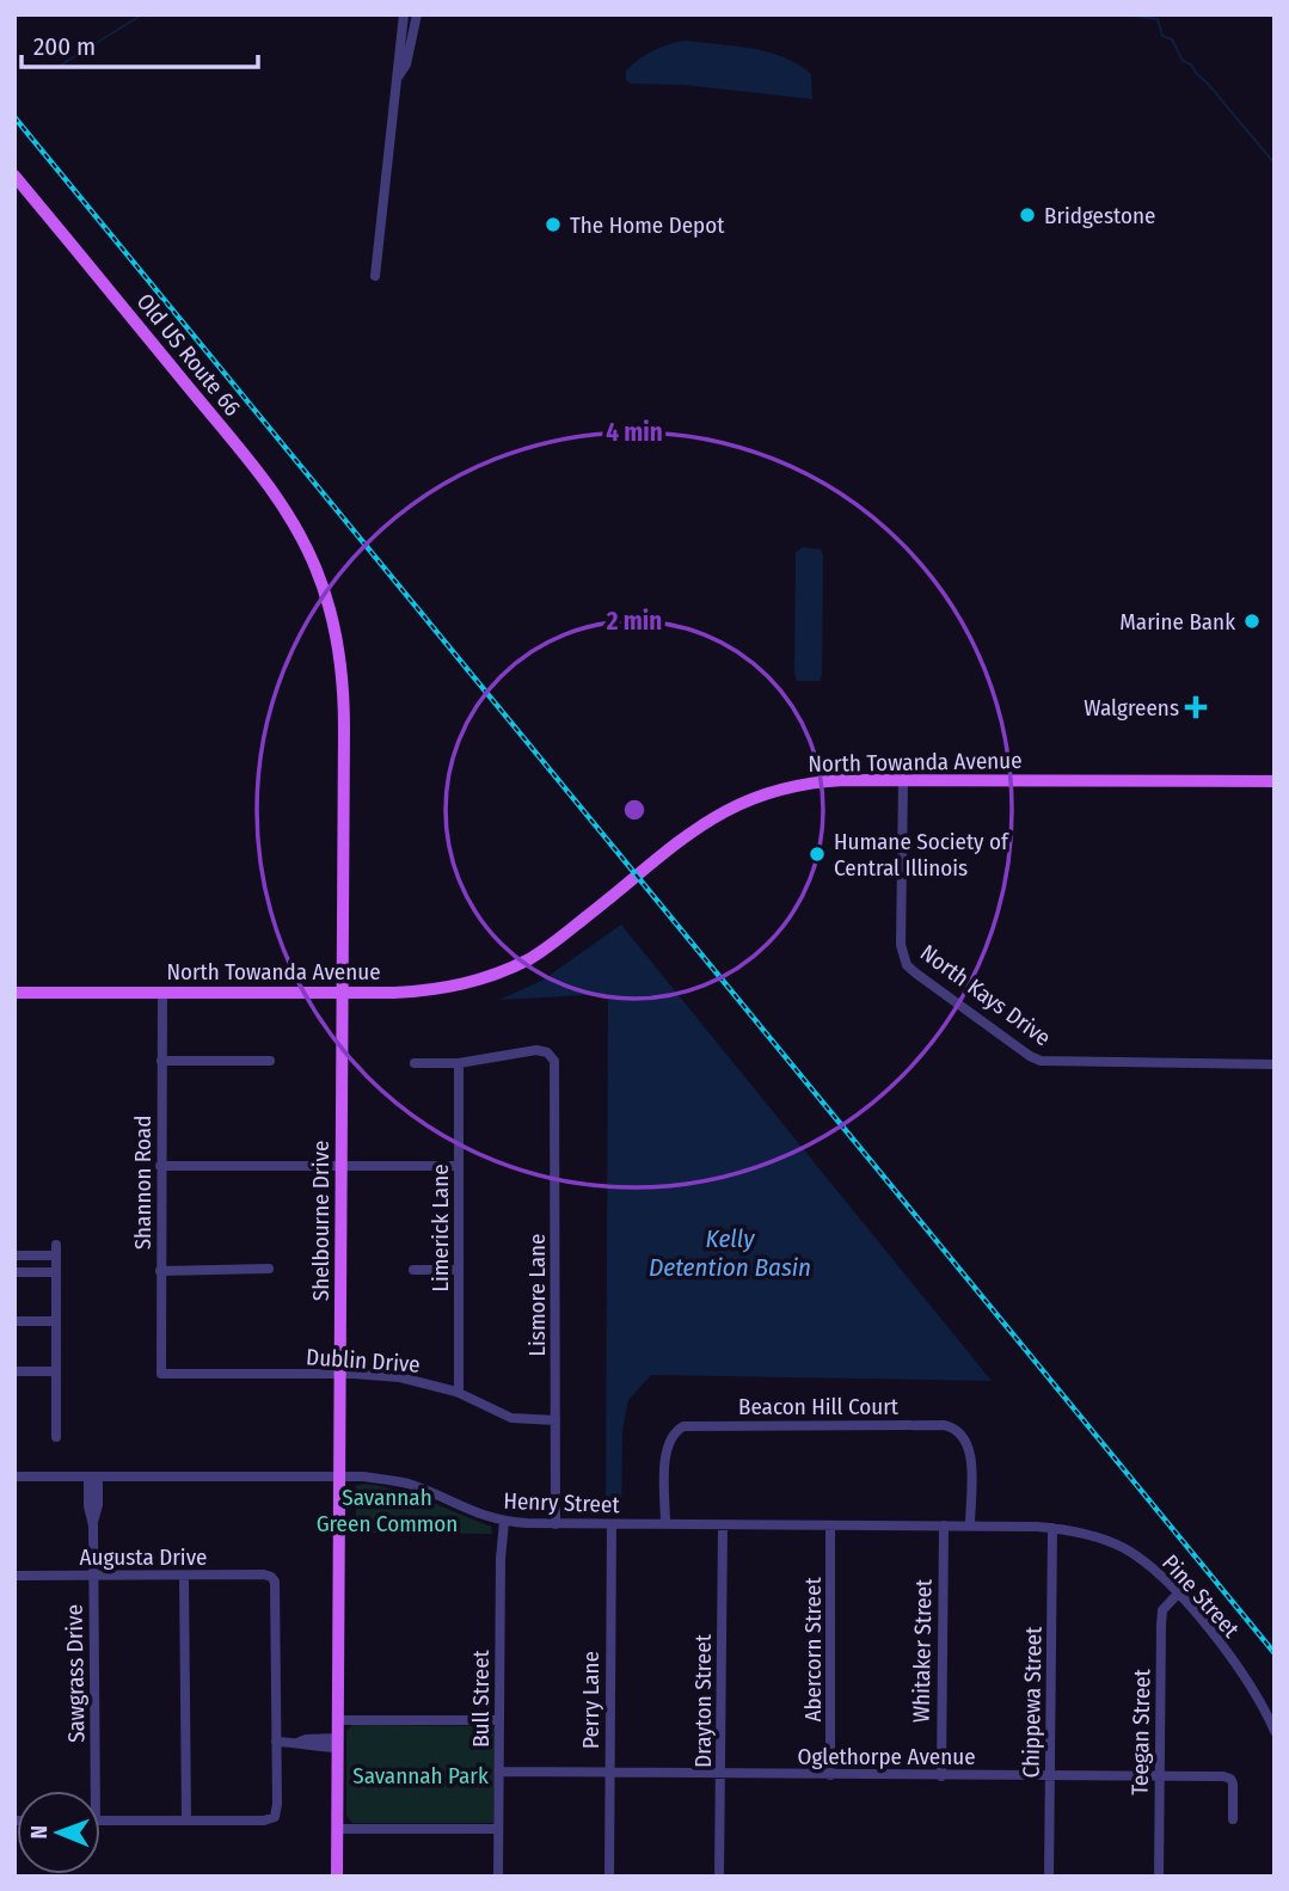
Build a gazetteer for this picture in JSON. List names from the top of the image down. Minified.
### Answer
{"streets":{"main road":["Old US Route 66","North Towanda Avenue","Shelbourne Drive"],"street":["North Kays Drive","Shannon Road","Limerick Lane","Lismore Lane","Dublin Drive","Beacon Hill Court","Henry Street","Augusta Drive","Pine Street","Abercorn Street","Whitaker Street","Sawgrass Drive","Bull Street","Perry Lane","Drayton Street","Chippewa Street","Teegan Street","Oglethorpe Avenue"]},"crossings":[["Old US Route 66","Shelbourne Drive"],["North Towanda Avenue","North Kays Drive"],["North Towanda Avenue","Shannon Road"],["North Towanda Avenue","Shelbourne Drive"],["Shannon Road","Dublin Drive"],["Shelbourne Drive","Dublin Drive"],["Shelbourne Drive","Henry Street"],["Limerick Lane","Lismore Lane"],["Limerick Lane","Dublin Drive"],["Lismore Lane","Dublin Drive"],["Lismore Lane","Henry Street"],["Beacon Hill Court","Henry Street"],["Henry Street","Pine Street"],["Henry Street","Abercorn Street"],["Henry Street","Whitaker Street"],["Henry Street","Sawgrass Drive"],["Henry Street","Bull Street"],["Henry Street","Perry Lane"],["Henry Street","Drayton Street"],["Henry Street","Chippewa Street"],["Augusta Drive","Sawgrass Drive"],["Pine Street","Teegan Street"],["Abercorn Street","Oglethorpe Avenue"],["Whitaker Street","Oglethorpe Avenue"],["Bull Street","Oglethorpe Avenue"],["Perry Lane","Oglethorpe Avenue"],["Drayton Street","Oglethorpe Avenue"],["Chippewa Street","Oglethorpe Avenue"],["Teegan Street","Oglethorpe Avenue"]],"water":["Kelly Detention Basin"],"parks":["Savannah Green Common","Savannah Park"],"places":{"other":["Bridgestone","The Home Depot","Marine Bank","Humane Society of Central Illinois"],"health":["Walgreens"]},"scale_bar":"200 m","north":"left","rings":["4 min","2 min"]}
